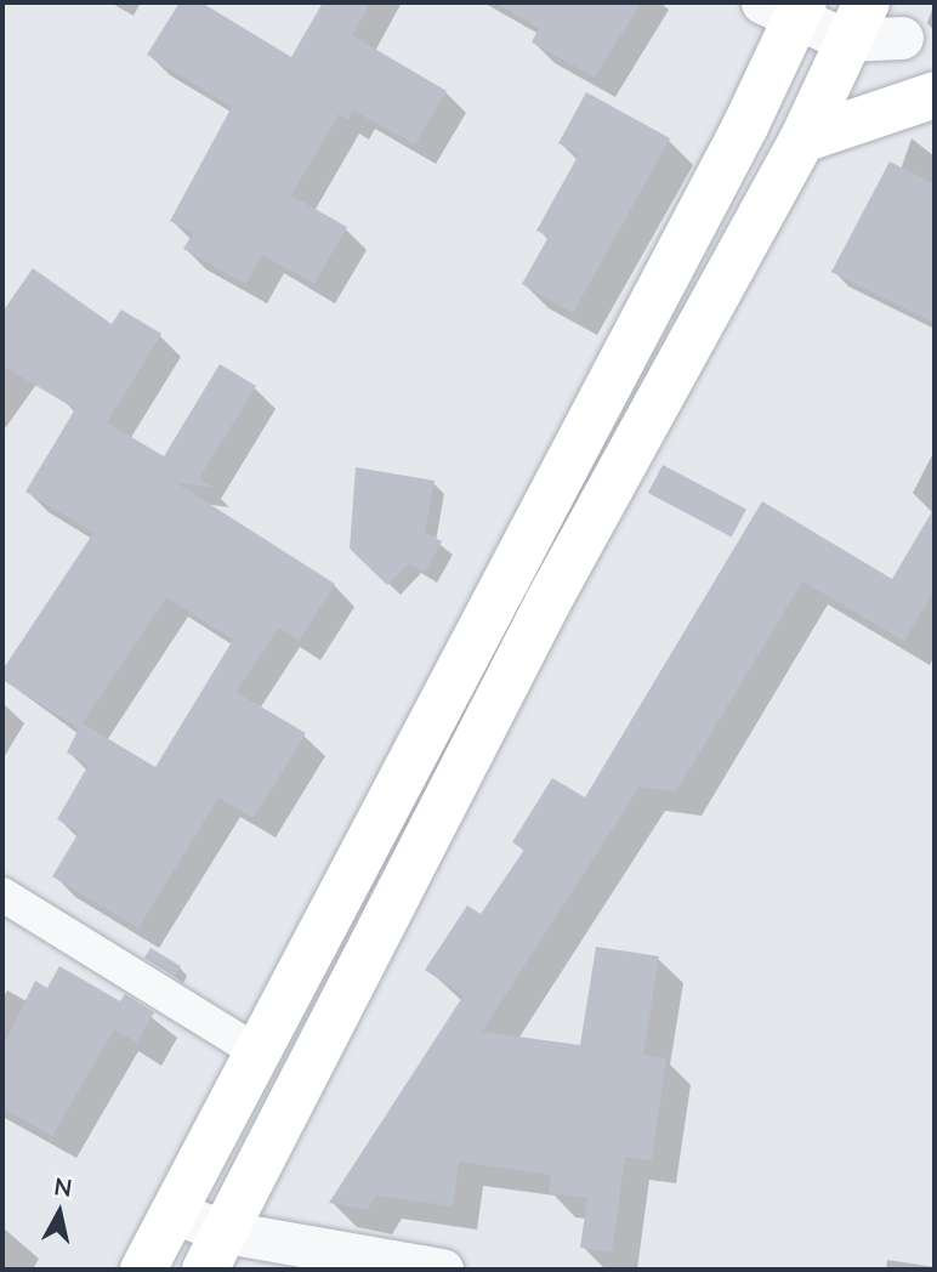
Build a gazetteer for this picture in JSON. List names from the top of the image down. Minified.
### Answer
{"north":"top"}
